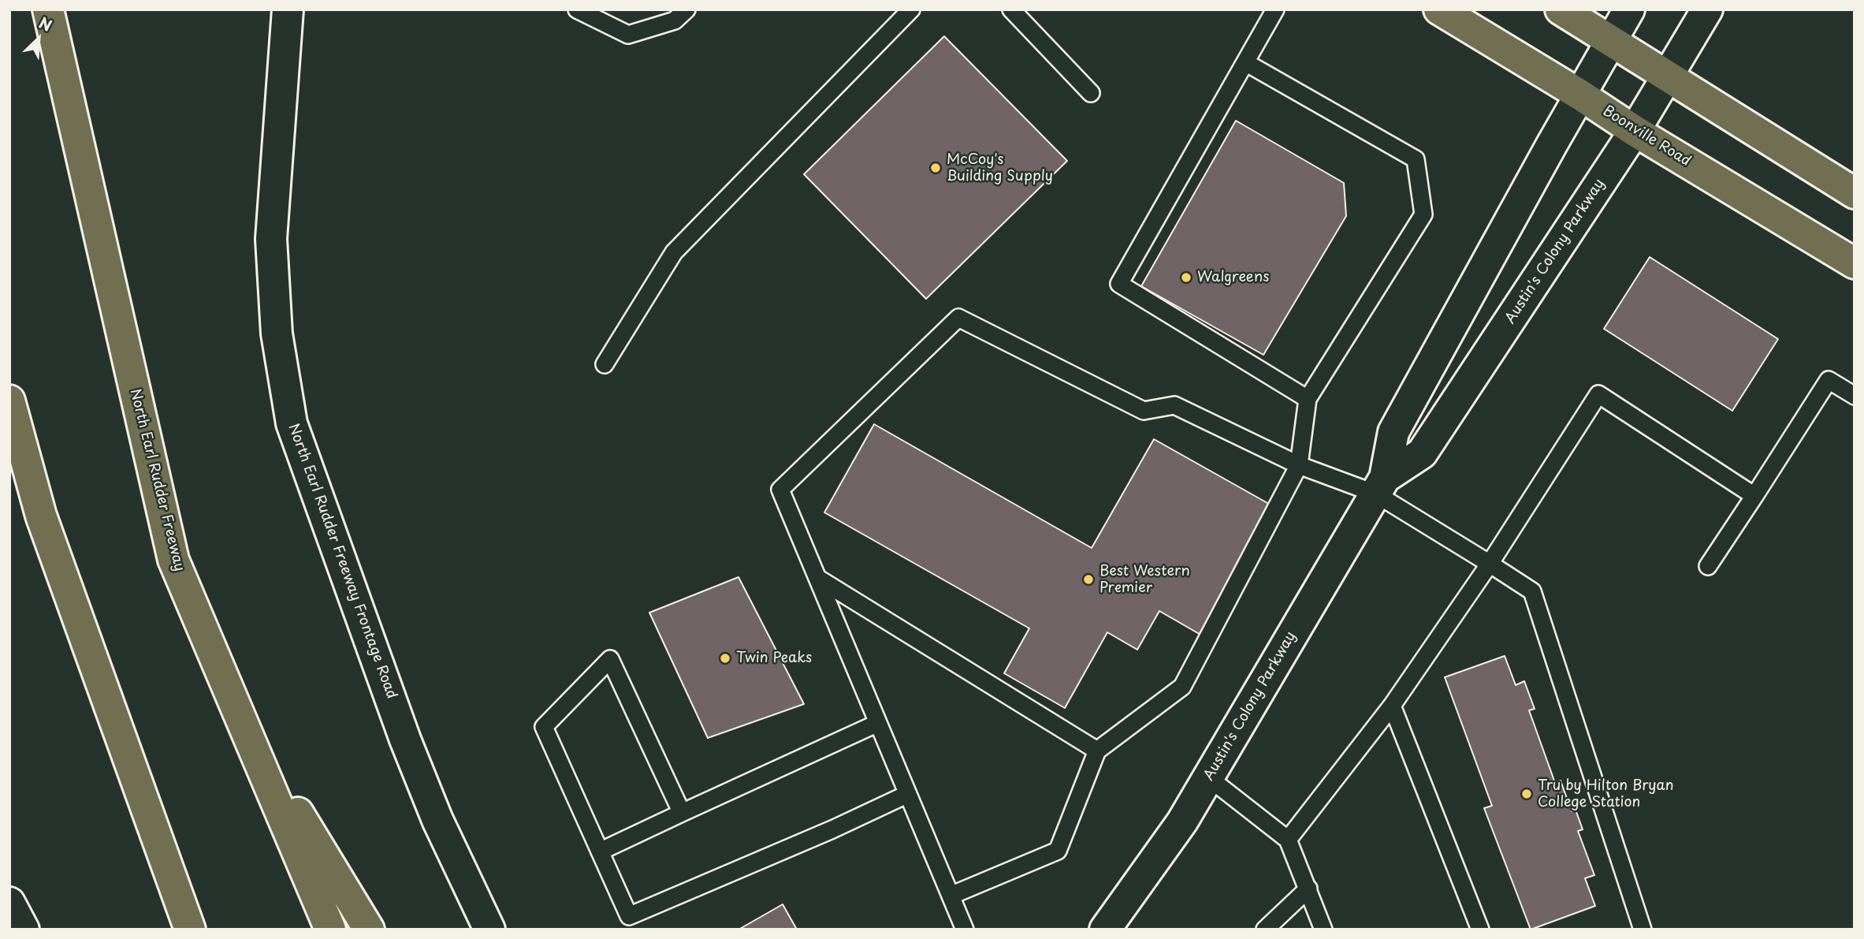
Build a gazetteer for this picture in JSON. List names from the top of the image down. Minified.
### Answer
{"streets":{"main road":["Boonville Road","North Earl Rudder Freeway"],"street":["Austin's Colony Parkway","North Earl Rudder Freeway Frontage Road"]},"crossings":[["Boonville Road","Austin's Colony Parkway"]],"places":["McCoy's Building Supply","Walgreens","Best Western Premier","Twin Peaks","Tru by Hilton Bryan College Station"],"north":"top right"}
